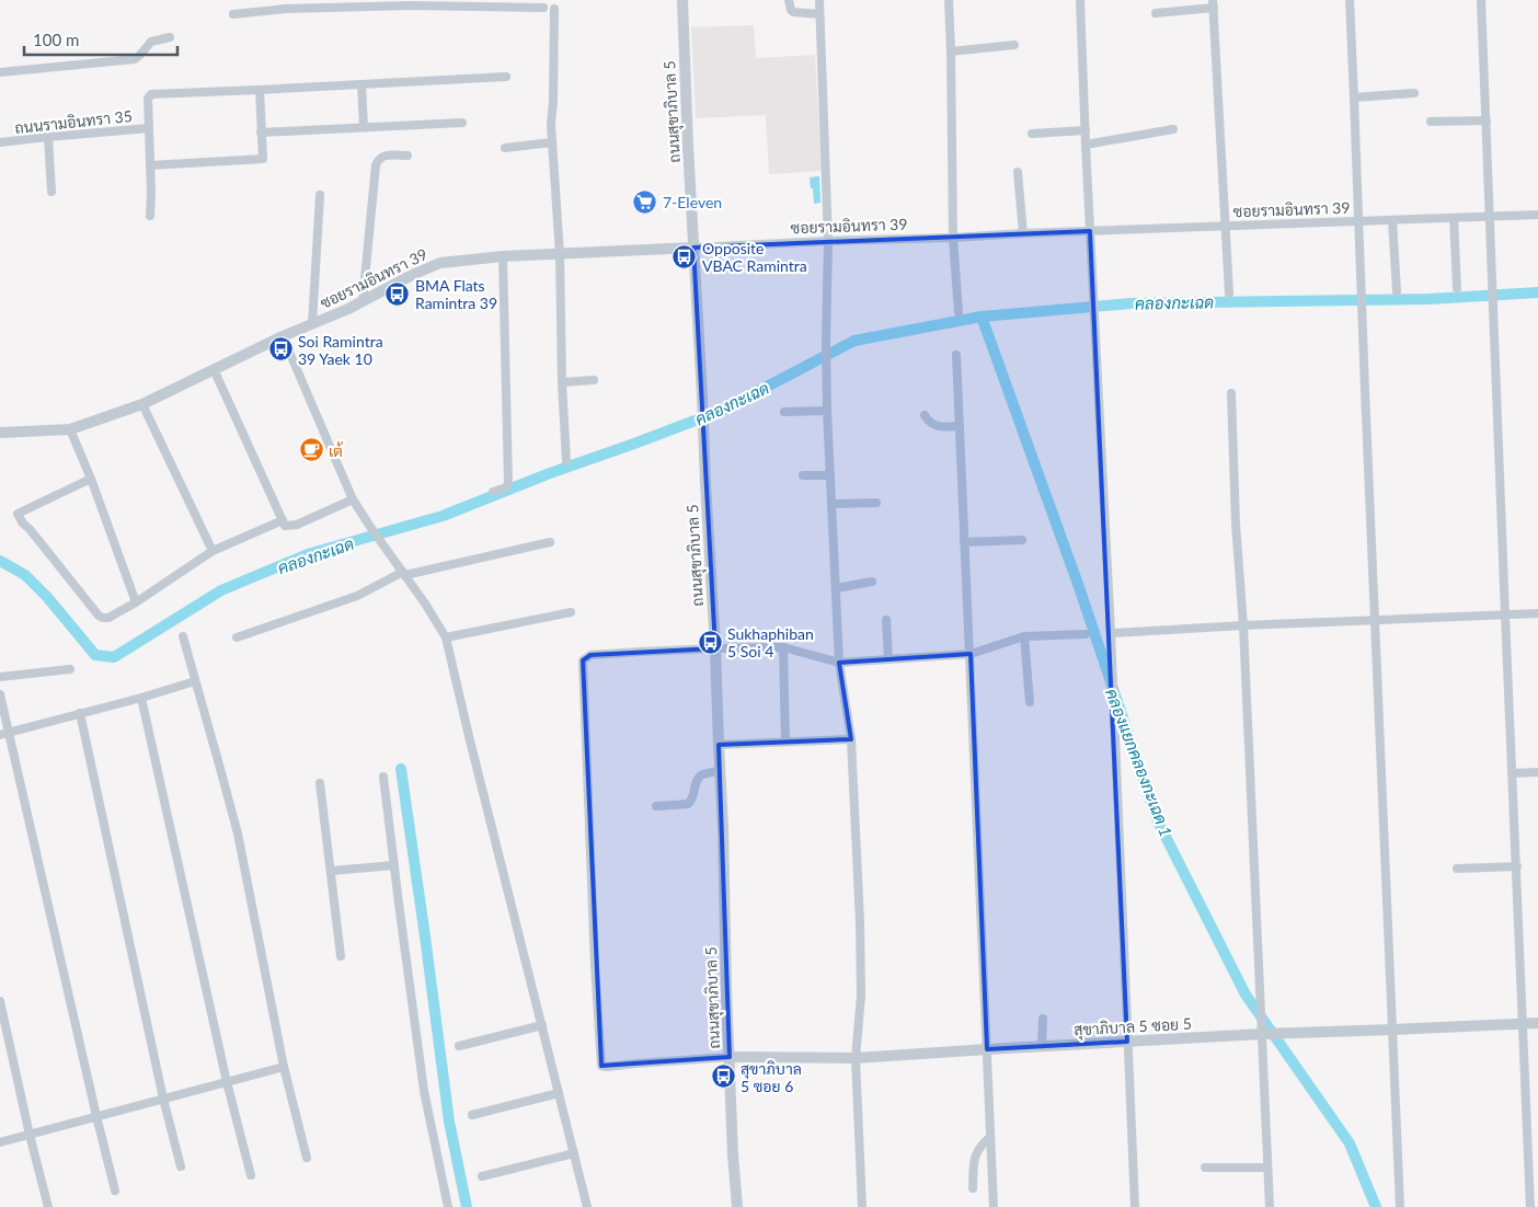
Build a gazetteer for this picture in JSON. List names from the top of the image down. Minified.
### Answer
{"streets":{"street":["ถนนสุขาภิบาล 5","ถนนรามอินทรา 35","ซอยรามอินทรา 39","สุขาภิบาล 5 ซอย 5"]},"crossings":[["ถนนสุขาภิบาล 5","ซอยรามอินทรา 39"],["ถนนสุขาภิบาล 5","สุขาภิบาล 5 ซอย 5"]],"water":["คลองกะเฉด","คลองแยกคลองกะเฉด 1"],"places":{"supermarket":["7-Eleven"],"bus stop":["Opposite VBAC Ramintra","BMA Flats Ramintra 39","Soi Ramintra 39 Yaek 10","Sukhaphiban 5 Soi 4","สุขาภิบาล 5 ซอย 6"],"cafe":["เต้"]},"scale_bar":"100 m"}
